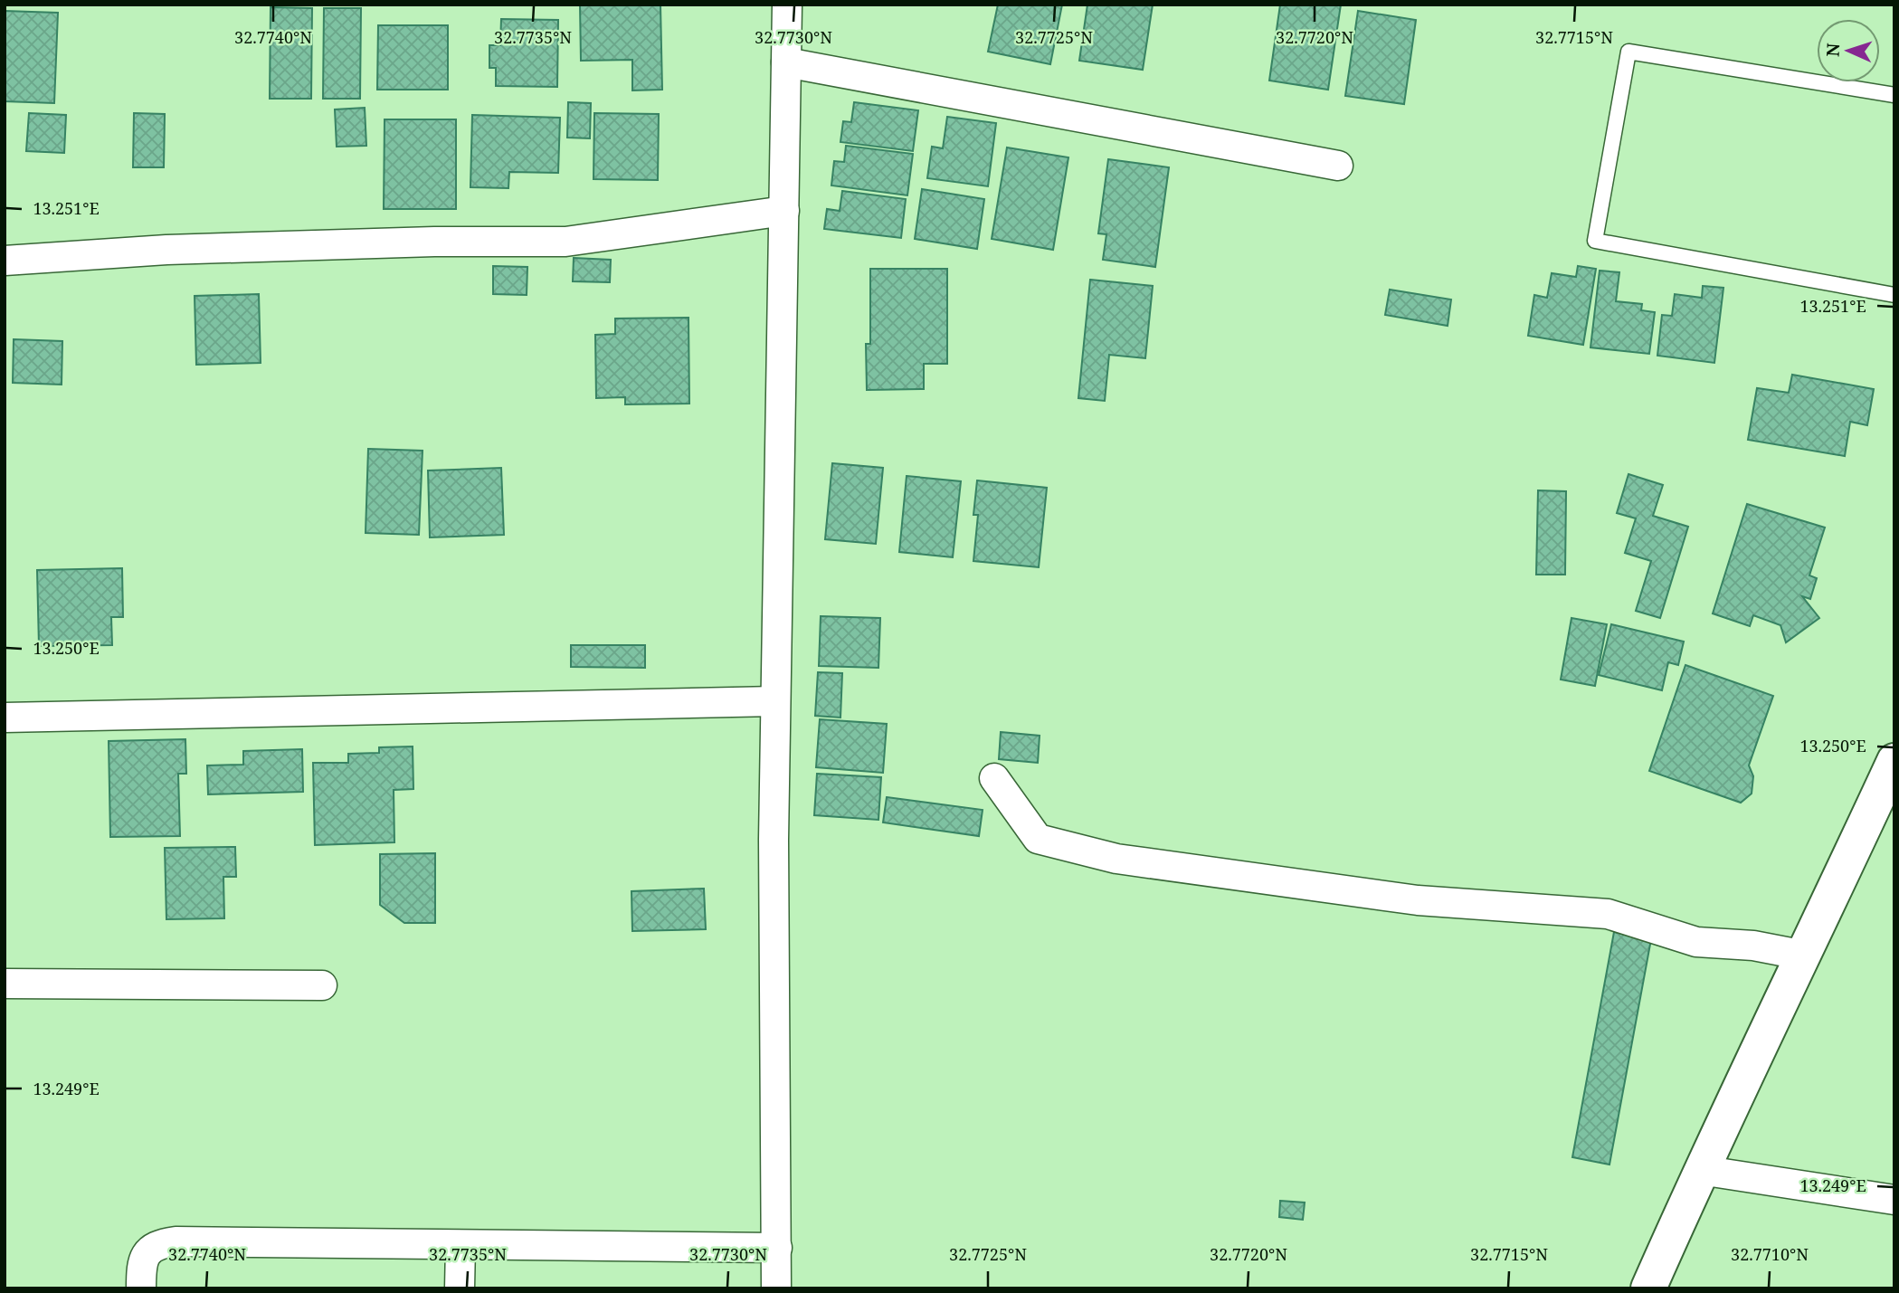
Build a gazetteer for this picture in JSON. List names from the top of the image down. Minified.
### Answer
{"north":"left","coordinates":["32.7740°N","32.7735°N","32.7730°N","32.7725°N","32.7720°N","32.7715°N","13.251°E","13.250°E","13.249°E","32.7710°N"]}
